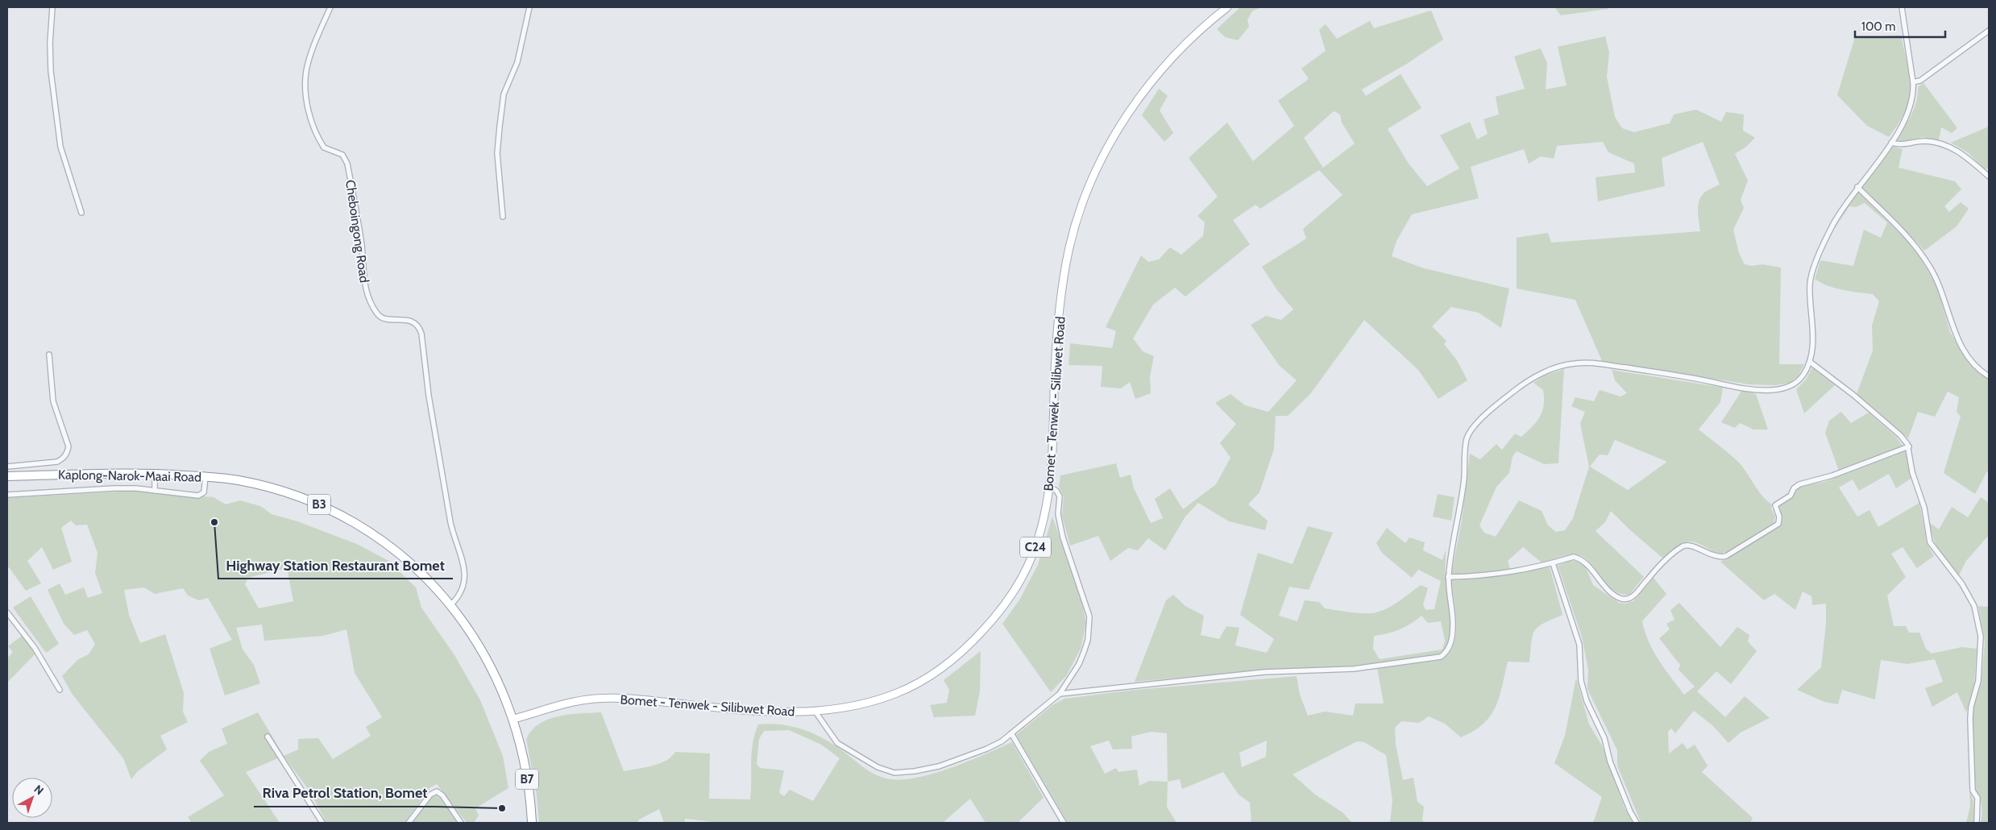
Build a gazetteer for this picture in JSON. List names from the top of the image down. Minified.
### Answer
{"streets":{"highway":["Kaplong-Narok-Maai Road","B3","B7"],"main road":["Bomet - Tenwek - Silibwet Road","C24"],"street":["Cheboingong Road"]},"crossings":[["Cheboingong Road","Kaplong-Narok-Maai Road"],["Bomet - Tenwek - Silibwet Road","Kaplong-Narok-Maai Road"],["Kaplong-Narok-Maai Road","B7"]],"places":["Highway Station Restaurant Bomet","Riva Petrol Station, Bomet"],"scale_bar":"100 m","north":"top right"}
